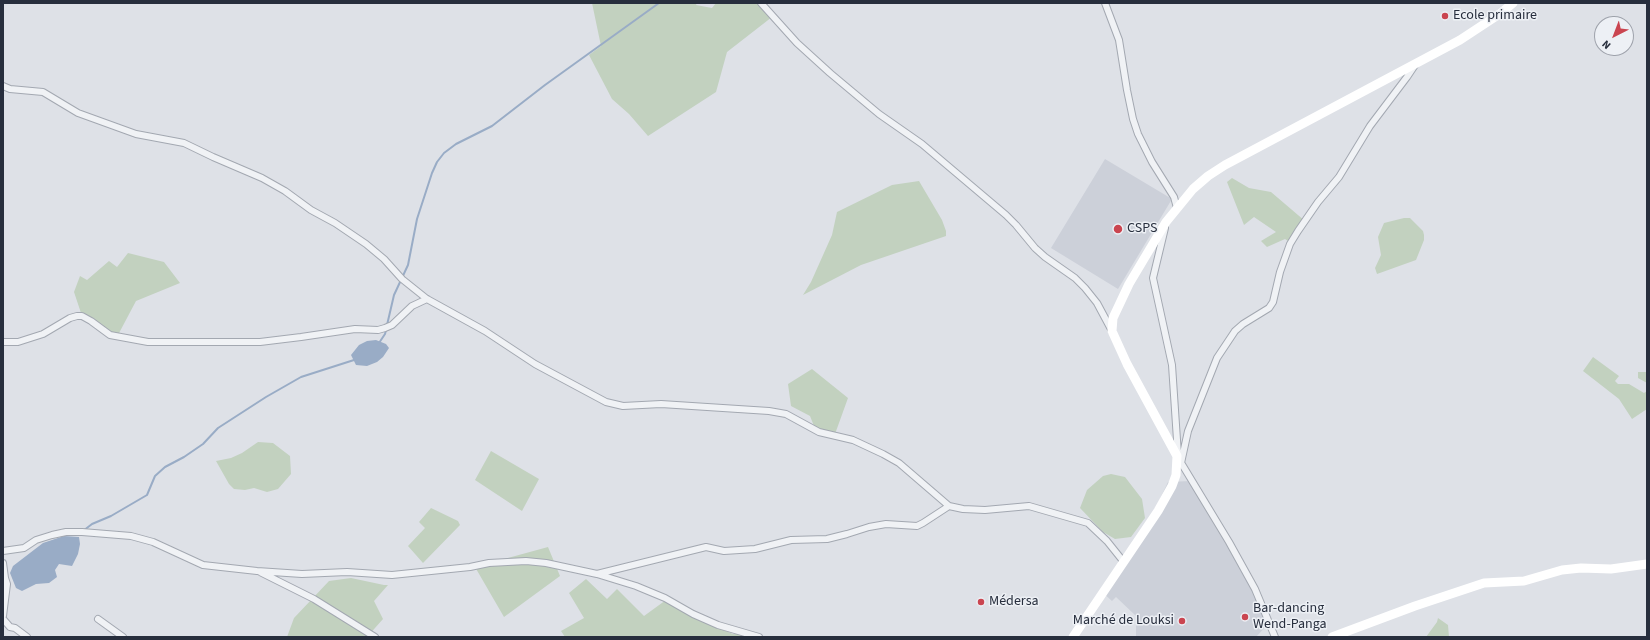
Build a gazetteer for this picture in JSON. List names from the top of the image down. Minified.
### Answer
{"places":["Ecole primaire","CSPS","Médersa","Bar-dancing Wend-Panga","Marché de Louksi"],"north":"bottom left"}
